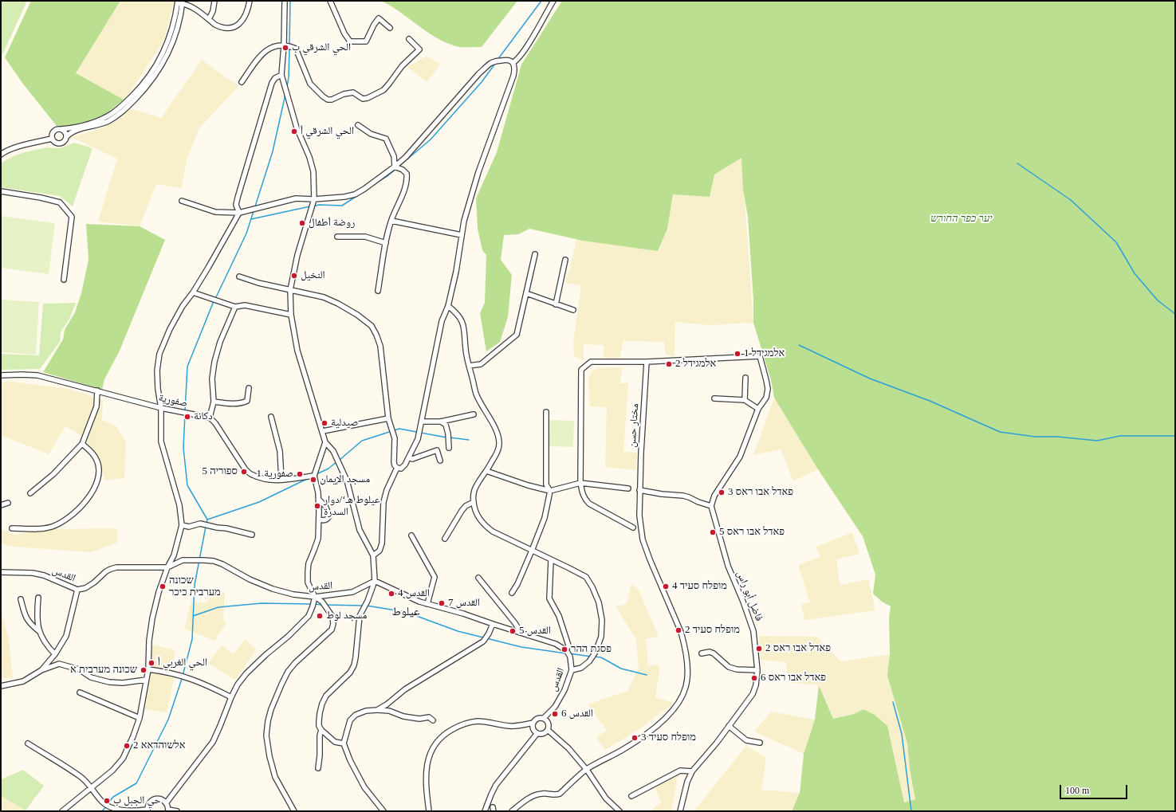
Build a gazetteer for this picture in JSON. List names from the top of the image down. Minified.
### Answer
{"streets":{"street":["صفورية","مختار حسن","القدس","فاضل أبو راس"]},"districts":["عيلوط"],"parks":["יער כפר החורש"],"places":["الحي الشرقي ب","الحي الشرقي أ","روضة أطفال","النخيل","אלמגידל 1","אלמגידל 2","دكانة","صيدلية","ספוריה 5","صفورية 1","مسجد الإيمان","פאדל אבו ראס 3","عيلوط هـ‘/دوار السدرة","פאדל אבו ראס 5","שכונה מערבית כיכר","מופלח סעיד 4","القدس 4","القدس 7","مسجد لوط","מופלח סעיד 2","القدس 5","פאדל אבו ראס 2","פסגת ההר","الحي الغربي أ","שכונה מערבית א","פאדל אבו ראס 6","القدس 6","מופלח סעיד 3","אלשוהדאא 2","حي الجبل ب"],"scale_bar":"100 m"}
